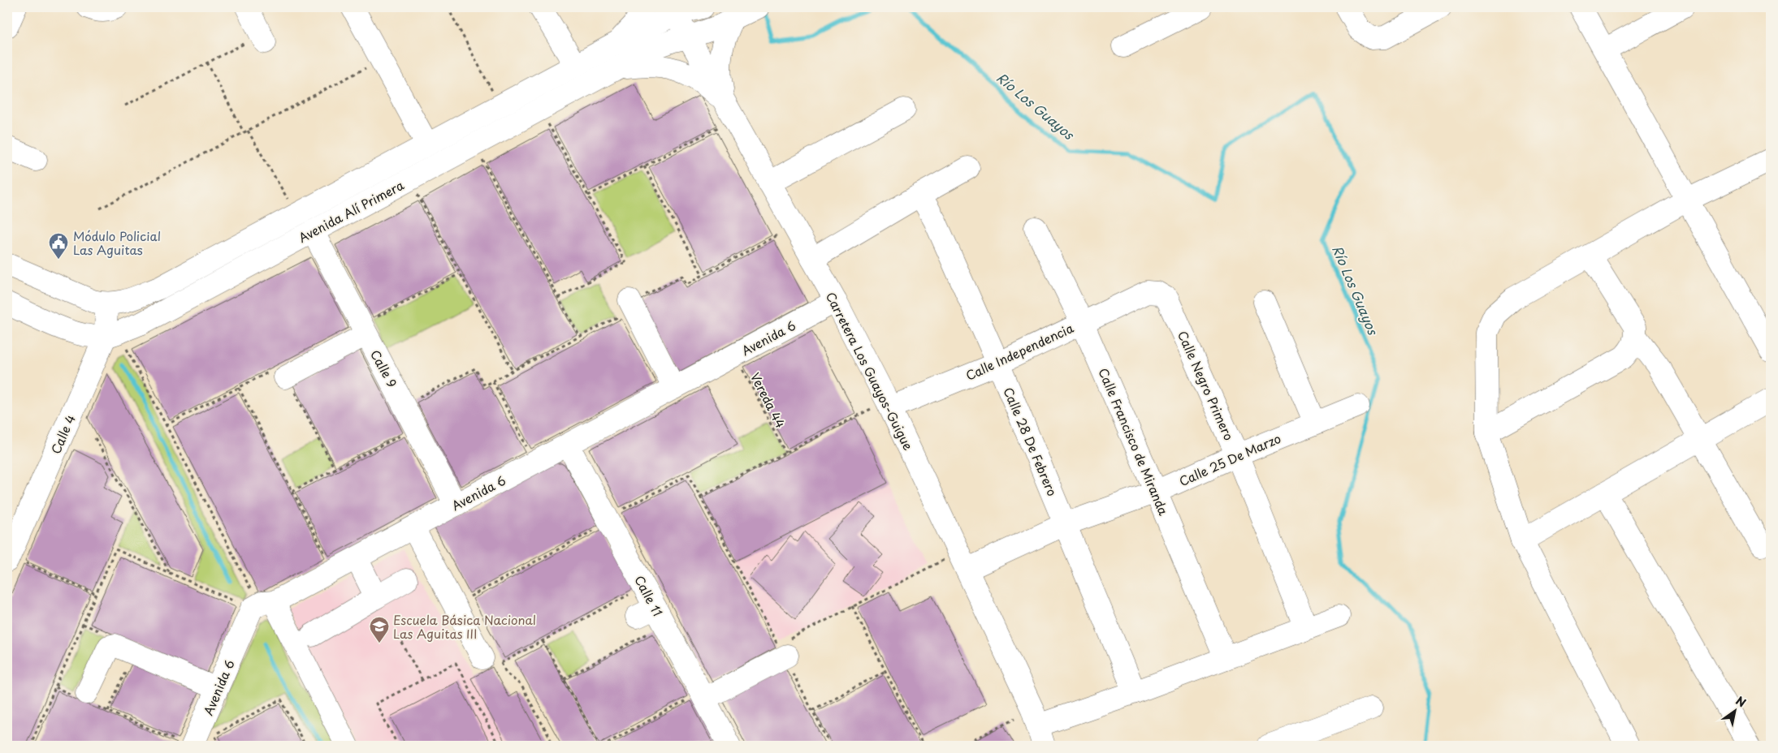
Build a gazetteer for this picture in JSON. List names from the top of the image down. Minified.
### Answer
{"streets":{"street":["Avenida Alí Primera","Avenida 6","Calle Independencia","Calle 9","Carretera Los Guayos-Guigue","Calle Negro Primero","Calle 4","Calle 28 De Febrero","Calle Francisco de Miranda","Calle 25 De Marzo","Calle 11"],"path":["Vereda 44"]},"crossings":[["Avenida Alí Primera","Calle 9"],["Avenida Alí Primera","Carretera Los Guayos-Guigue"],["Avenida Alí Primera","Calle 4"],["Avenida 6","Calle 9"],["Avenida 6","Carretera Los Guayos-Guigue"],["Avenida 6","Vereda 44"],["Avenida 6","Calle 11"],["Calle Independencia","Carretera Los Guayos-Guigue"],["Calle Independencia","Calle Negro Primero"],["Calle Independencia","Calle 28 De Febrero"],["Calle Independencia","Calle Francisco de Miranda"],["Carretera Los Guayos-Guigue","Calle 25 De Marzo"],["Calle Negro Primero","Calle 25 De Marzo"],["Calle 28 De Febrero","Calle 25 De Marzo"],["Calle Francisco de Miranda","Calle 25 De Marzo"]],"water":["Río Los Guayos"],"places":{"public building":["Módulo Policial Las Aguitas"],"school or university":["Escuela Básica Nacional Las Aguitas III"]},"north":"top right"}
